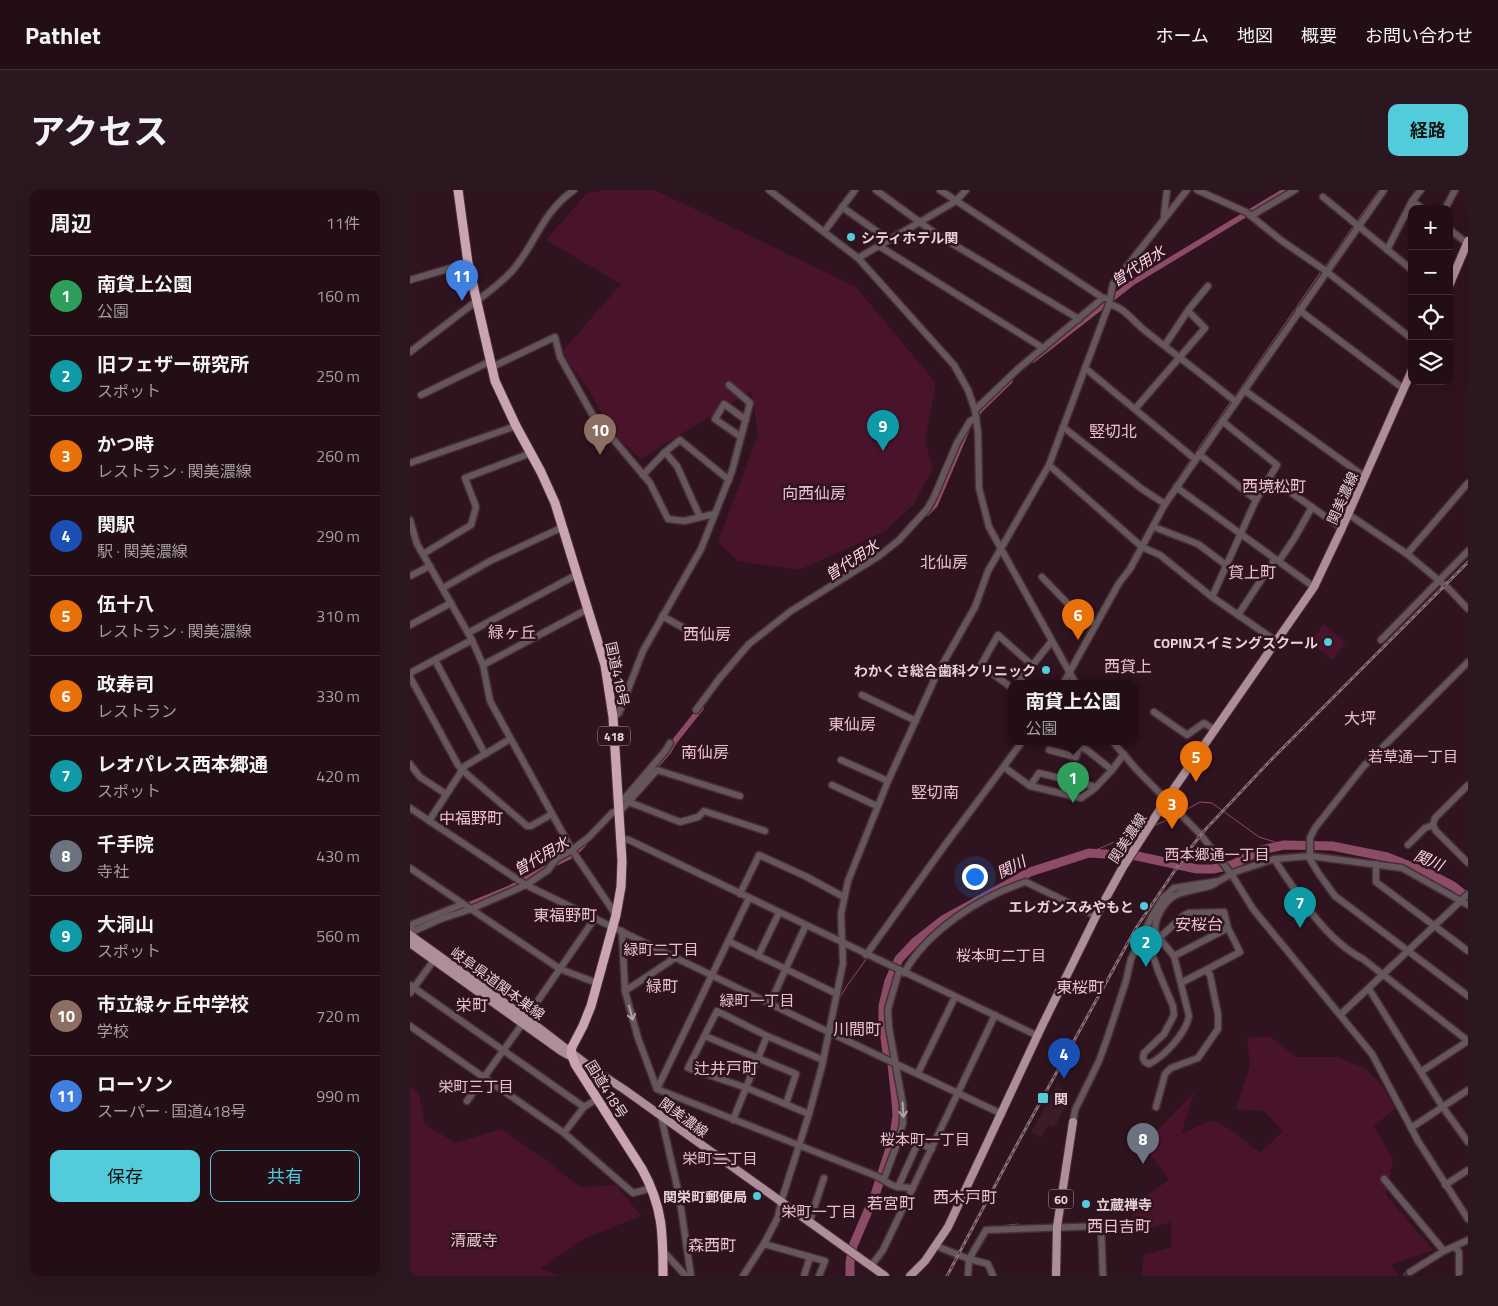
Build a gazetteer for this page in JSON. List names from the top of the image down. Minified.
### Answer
{"streets":{"highway":["国道418号","418"],"main road":["関美濃線","岐阜県道関本巣線","60"]},"crossings":[["関美濃線","国道418号"],["関美濃線","岐阜県道関本巣線"],["国道418号","岐阜県道関本巣線"]],"districts":["竪切北","西境松町","向西仙房","北仙房","貸上町","緑ヶ丘","西仙房","西貸上","大坪","東仙房","南仙房","若草通一丁目","竪切南","中福野町","西本郷通一丁目","東福野町","安桜台","緑町二丁目","桜本町二丁目","緑町","東桜町","緑町一丁目","栄町","川間町","辻井戸町","栄町三丁目","桜本町一丁目","栄町二丁目","西木戸町","若宮町","栄町一丁目","西日吉町","清蔵寺","森西町"],"water":["曽代用水","関川"],"places":{"other":["シティホテル関","COPINスイミングスクール","わかくさ総合歯科クリニック","エレガンスみやもと","関栄町郵便局","立蔵禅寺"],"transit":["関"]},"page":{"header":"Pathlet","nav":["ホーム","地図","概要","お問い合わせ"],"title":"アクセス","buttons":["経路",["保存","共有"]],"heading":["周辺","11件"],"map_buttons":["+","−"],"list":[{"mark":"1","name":"南貸上公園","note":"公園","value":"160 m"},{"mark":"2","name":"旧フェザー研究所","note":"スポット","value":"250 m"},{"mark":"3","name":"かつ時","note":"レストラン · 関美濃線","value":"260 m"},{"mark":"4","name":"関駅","note":"駅 · 関美濃線","value":"290 m"},{"mark":"5","name":"伍十八","note":"レストラン · 関美濃線","value":"310 m"},{"mark":"6","name":"政寿司","note":"レストラン","value":"330 m"},{"mark":"7","name":"レオパレス西本郷通","note":"スポット","value":"420 m"},{"mark":"8","name":"千手院","note":"寺社","value":"430 m"},{"mark":"9","name":"大洞山","note":"スポット","value":"560 m"},{"mark":"10","name":"市立緑ヶ丘中学校","note":"学校","value":"720 m"},{"mark":"11","name":"ローソン","note":"スーパー · 国道418号","value":"990 m"}],"pins":["11","9","10","6","5","1","3","7","2","4","8"],"popup":["南貸上公園","公園"]}}
